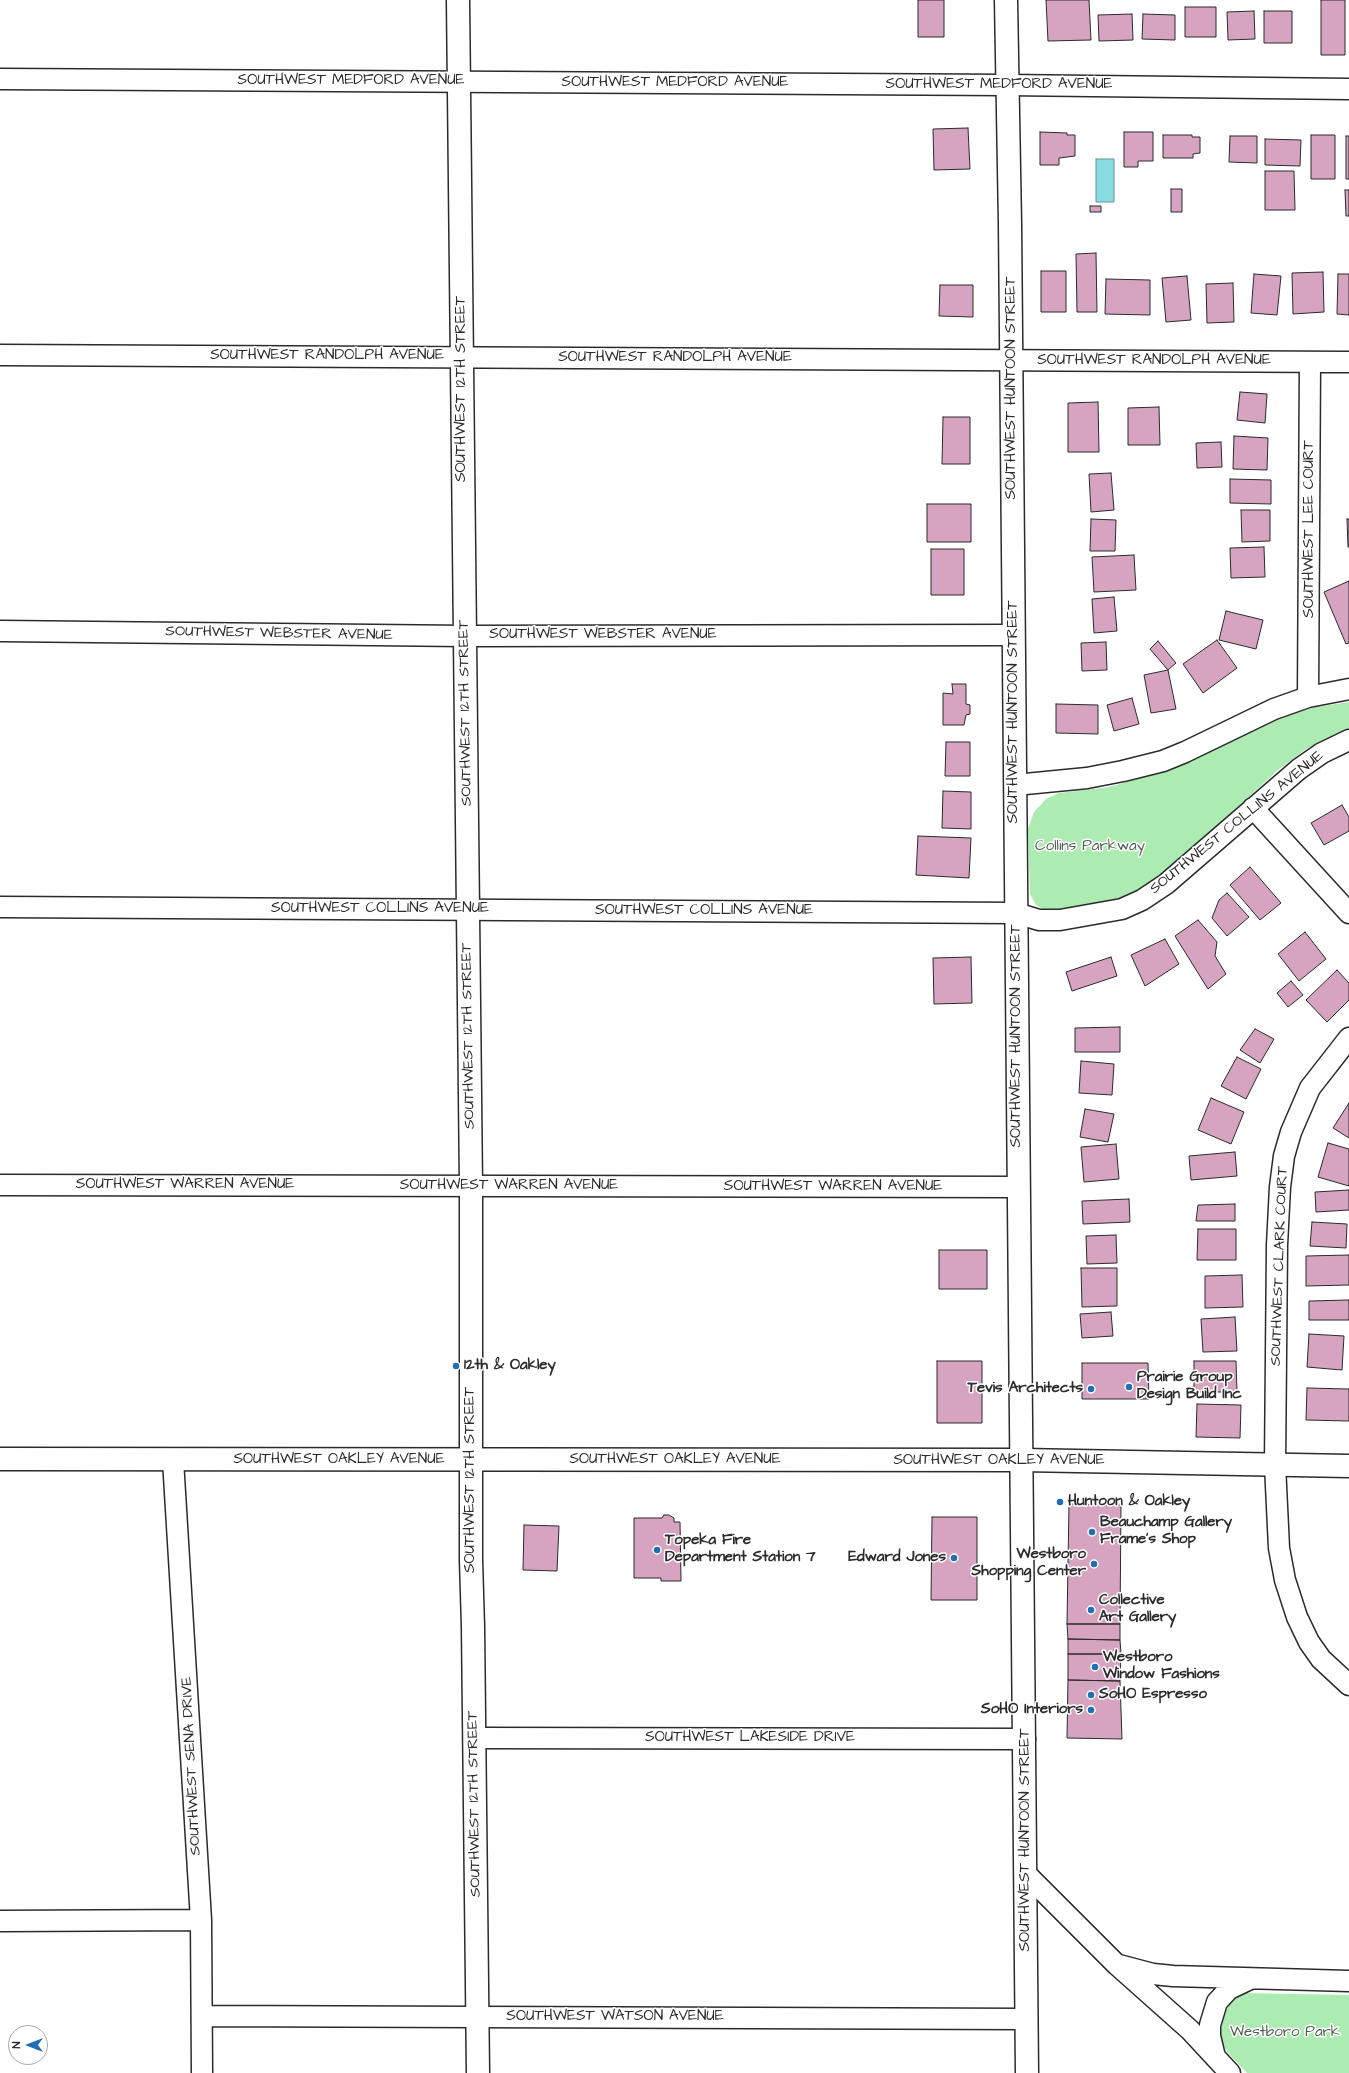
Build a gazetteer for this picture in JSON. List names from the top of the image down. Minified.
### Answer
{"streets":{"main road":["SOUTHWEST HUNTOON STREET","SOUTHWEST 12TH STREET","SOUTHWEST OAKLEY AVENUE"],"street":["SOUTHWEST MEDFORD AVENUE","SOUTHWEST RANDOLPH AVENUE","SOUTHWEST LEE COURT","SOUTHWEST WEBSTER AVENUE","SOUTHWEST COLLINS AVENUE","SOUTHWEST WARREN AVENUE","SOUTHWEST CLARK COURT","SOUTHWEST LAKESIDE DRIVE","SOUTHWEST SENA DRIVE","SOUTHWEST WATSON AVENUE"]},"crossings":[["SOUTHWEST MEDFORD AVENUE","SOUTHWEST HUNTOON STREET"],["SOUTHWEST MEDFORD AVENUE","SOUTHWEST 12TH STREET"],["SOUTHWEST RANDOLPH AVENUE","SOUTHWEST HUNTOON STREET"],["SOUTHWEST RANDOLPH AVENUE","SOUTHWEST 12TH STREET"],["SOUTHWEST RANDOLPH AVENUE","SOUTHWEST LEE COURT"],["SOUTHWEST HUNTOON STREET","SOUTHWEST WEBSTER AVENUE"],["SOUTHWEST HUNTOON STREET","SOUTHWEST COLLINS AVENUE"],["SOUTHWEST HUNTOON STREET","SOUTHWEST WARREN AVENUE"],["SOUTHWEST HUNTOON STREET","SOUTHWEST OAKLEY AVENUE"],["SOUTHWEST HUNTOON STREET","SOUTHWEST LAKESIDE DRIVE"],["SOUTHWEST HUNTOON STREET","SOUTHWEST WATSON AVENUE"],["SOUTHWEST 12TH STREET","SOUTHWEST WEBSTER AVENUE"],["SOUTHWEST 12TH STREET","SOUTHWEST COLLINS AVENUE"],["SOUTHWEST 12TH STREET","SOUTHWEST WARREN AVENUE"],["SOUTHWEST 12TH STREET","SOUTHWEST OAKLEY AVENUE"],["SOUTHWEST 12TH STREET","SOUTHWEST LAKESIDE DRIVE"],["SOUTHWEST 12TH STREET","SOUTHWEST WATSON AVENUE"],["SOUTHWEST CLARK COURT","SOUTHWEST OAKLEY AVENUE"],["SOUTHWEST OAKLEY AVENUE","SOUTHWEST SENA DRIVE"],["SOUTHWEST SENA DRIVE","SOUTHWEST WATSON AVENUE"]],"parks":["Collins Parkway","Westboro Park"],"places":["12th & Oakley","Prairie Group Design Build Inc","Tevis Architects","Huntoon & Oakley","Beauchamp Gallery Frame's Shop","Topeka Fire Department Station 7","Edward Jones","Westboro Shopping Center","Collective Art Gallery","Westboro Window Fashions","SoHO Espresso","SoHO Interiors"],"north":"left"}
